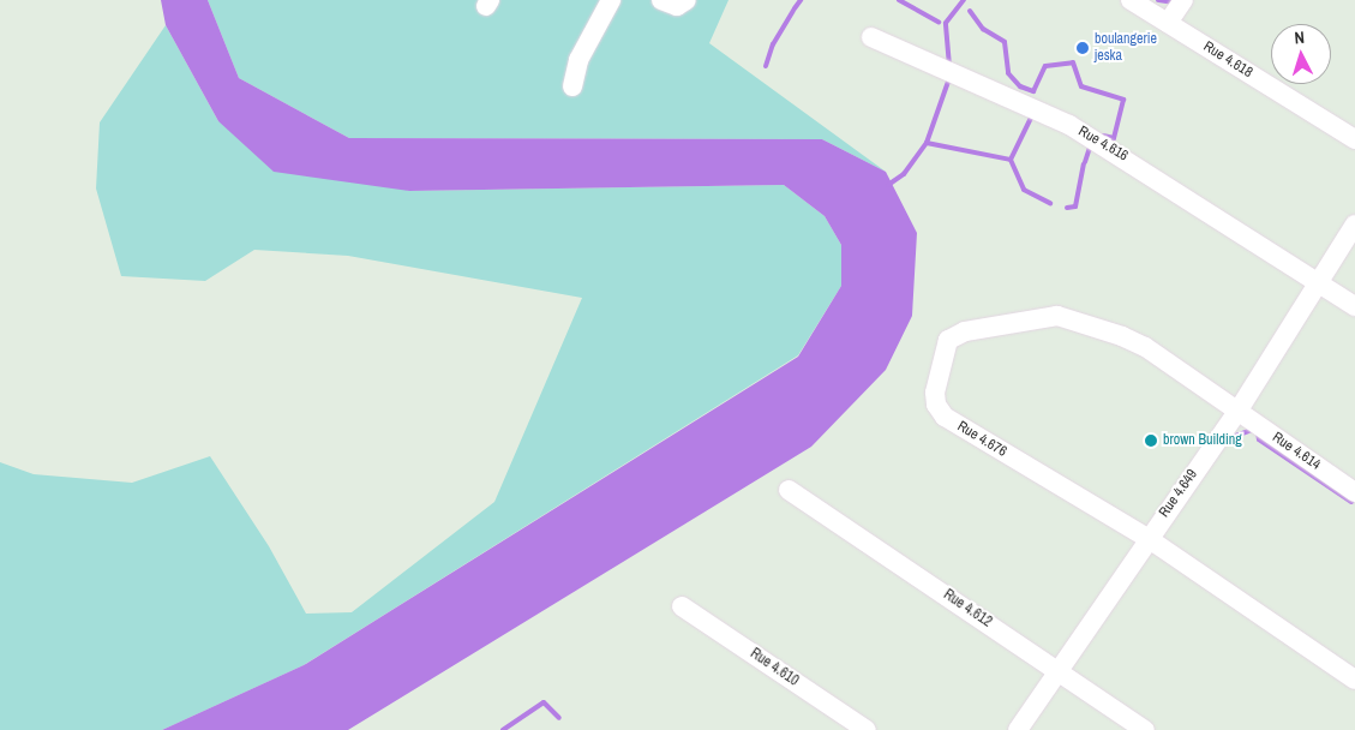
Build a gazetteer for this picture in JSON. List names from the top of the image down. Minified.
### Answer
{"streets":{"street":["Rue 4.618","Rue 4.616","Rue 4.676","Rue 4.614","Rue 4.649","Rue 4.612","Rue 4.610"]},"crossings":[["Rue 4.616","Rue 4.649"],["Rue 4.676","Rue 4.614"],["Rue 4.676","Rue 4.649"],["Rue 4.614","Rue 4.649"],["Rue 4.649","Rue 4.612"]],"places":["boulangerie jeska","brown Building"],"north":"top"}
